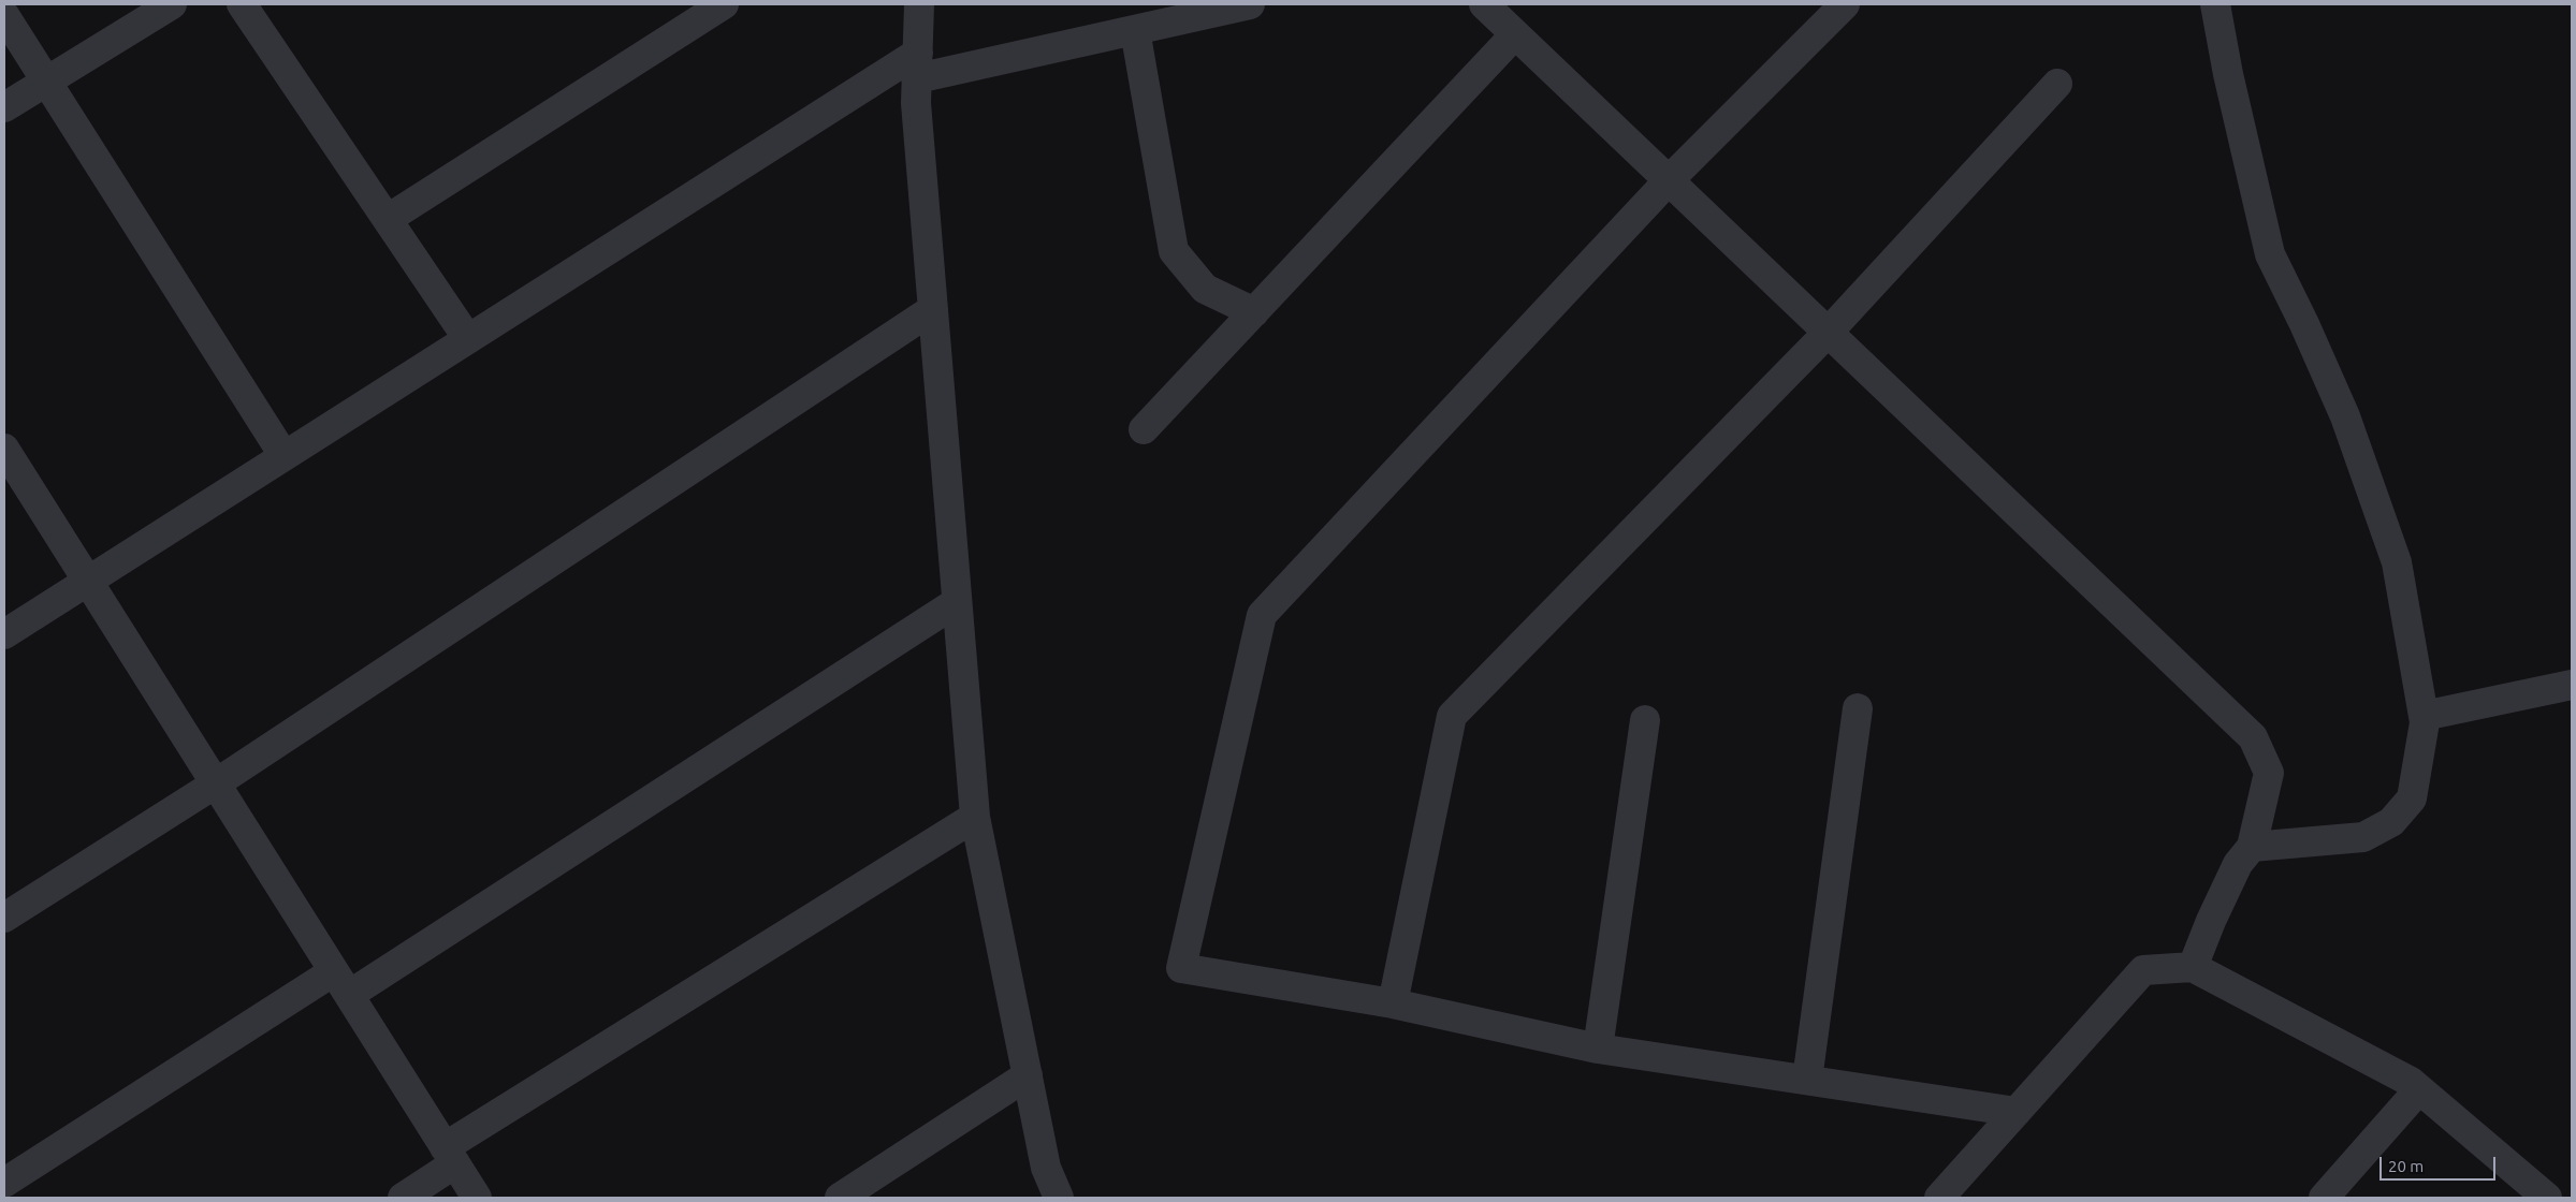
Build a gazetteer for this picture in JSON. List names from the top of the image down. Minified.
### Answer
{"scale_bar":"20 m"}
